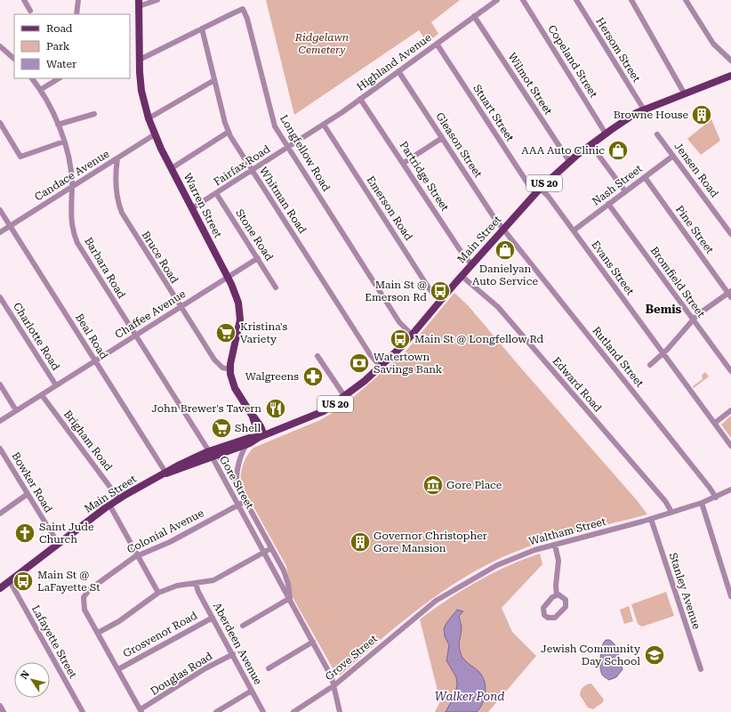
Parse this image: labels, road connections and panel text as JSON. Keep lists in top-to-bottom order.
{
  "streets": {
    "main road": ["US 20", "Warren Street", "Main Street"],
    "street": [
      "Hersom Street",
      "Copeland Street",
      "Highland Avenue",
      "Wilmot Street",
      "Stuart Street",
      "Gleason Street",
      "Longfellow Road",
      "Fairfax Road",
      "Jensen Road",
      "Candace Avenue",
      "Partridge Street",
      "Nash Street",
      "Whitman Road",
      "Emerson Road",
      "Pine Street",
      "Stone Road",
      "Bruce Road",
      "Barbara Road",
      "Evans Street",
      "Bromfield Street",
      "Chaffee Avenue",
      "Charlotte Road",
      "Beal Road",
      "Rutland Street",
      "Edward Road",
      "Brigham Road",
      "Bowker Road",
      "Gore Street",
      "Colonial Avenue",
      "Waltham Street",
      "Stanley Avenue",
      "Grosvenor Road",
      "Lafayette Street",
      "Aberdeen Avenue",
      "Grove Street",
      "Douglas Road"
    ]
  },
  "crossings": [
    ["Hersom Street", "Main Street"],
    ["Copeland Street", "Main Street"],
    ["Highland Avenue", "Wilmot Street"],
    ["Highland Avenue", "Stuart Street"],
    ["Highland Avenue", "Gleason Street"],
    ["Highland Avenue", "Fairfax Road"],
    ["Highland Avenue", "Partridge Street"],
    ["Highland Avenue", "Emerson Road"],
    ["Wilmot Street", "Main Street"],
    ["Stuart Street", "Main Street"],
    ["Stuart Street", "Evans Street"],
    ["Gleason Street", "Main Street"],
    ["Gleason Street", "Rutland Street"],
    ["Longfellow Road", "Fairfax Road"],
    ["Longfellow Road", "Whitman Road"],
    ["Longfellow Road", "Warren Street"],
    ["Longfellow Road", "Main Street"],
    ["Fairfax Road", "Whitman Road"],
    ["Fairfax Road", "Warren Street"],
    ["Fairfax Road", "Stone Road"],
    ["Jensen Road", "Nash Street"],
    ["Candace Avenue", "Warren Street"],
    ["Candace Avenue", "Bruce Road"],
    ["Candace Avenue", "Barbara Road"],
    ["Candace Avenue", "Beal Road"],
    ["Partridge Street", "Main Street"],
    ["Nash Street", "Pine Street"],
    ["Nash Street", "Evans Street"],
    ["Nash Street", "Bromfield Street"],
    ["Whitman Road", "Main Street"],
    ["Warren Street", "Bruce Road"],
    ["Warren Street", "Chaffee Avenue"],
    ["Emerson Road", "Main Street"],
    ["Stone Road", "Chaffee Avenue"],
    ["Main Street", "Barbara Road"],
    ["Main Street", "Evans Street"],
    ["Main Street", "Beal Road"],
    ["Main Street", "Rutland Street"],
    ["Main Street", "Edward Road"],
    ["Main Street", "Brigham Road"],
    ["Main Street", "Bowker Road"],
    ["Main Street", "Gore Street"],
    ["Main Street", "Lafayette Street"],
    ["Bruce Road", "Chaffee Avenue"],
    ["Barbara Road", "Chaffee Avenue"],
    ["Barbara Road", "Gore Street"],
    ["Chaffee Avenue", "Charlotte Road"],
    ["Chaffee Avenue", "Beal Road"],
    ["Chaffee Avenue", "Brigham Road"],
    ["Rutland Street", "Waltham Street"],
    ["Edward Road", "Waltham Street"],
    ["Gore Street", "Colonial Avenue"],
    ["Gore Street", "Grove Street"],
    ["Colonial Avenue", "Grosvenor Road"],
    ["Colonial Avenue", "Douglas Road"],
    ["Waltham Street", "Stanley Avenue"],
    ["Waltham Street", "Grove Street"],
    ["Grosvenor Road", "Aberdeen Avenue"],
    ["Aberdeen Avenue", "Douglas Road"]
  ],
  "districts": ["Bemis"],
  "water": ["Walker Pond"],
  "parks": ["Ridgelawn Cemetery"],
  "places": {
    "building": ["Browne House", "Governor Christopher Gore Mansion"],
    "shop": ["AAA Auto Clinic", "Danielyan Auto Service"],
    "bus stop": ["Main St @ Emerson Rd", "Main St @ Longfellow Rd", "Main St @ LaFayette St"],
    "supermarket": ["Kristina's Variety", "Shell"],
    "bank": ["Watertown Savings Bank"],
    "pharmacy": ["Walgreens"],
    "restaurant": ["John Brewer's Tavern"],
    "museum": ["Gore Place"],
    "church": ["Saint Jude Church"],
    "school or university": ["Jewish Community Day School"]
  },
  "legend": ["Road", "Park", "Water"],
  "north": "top left"
}
